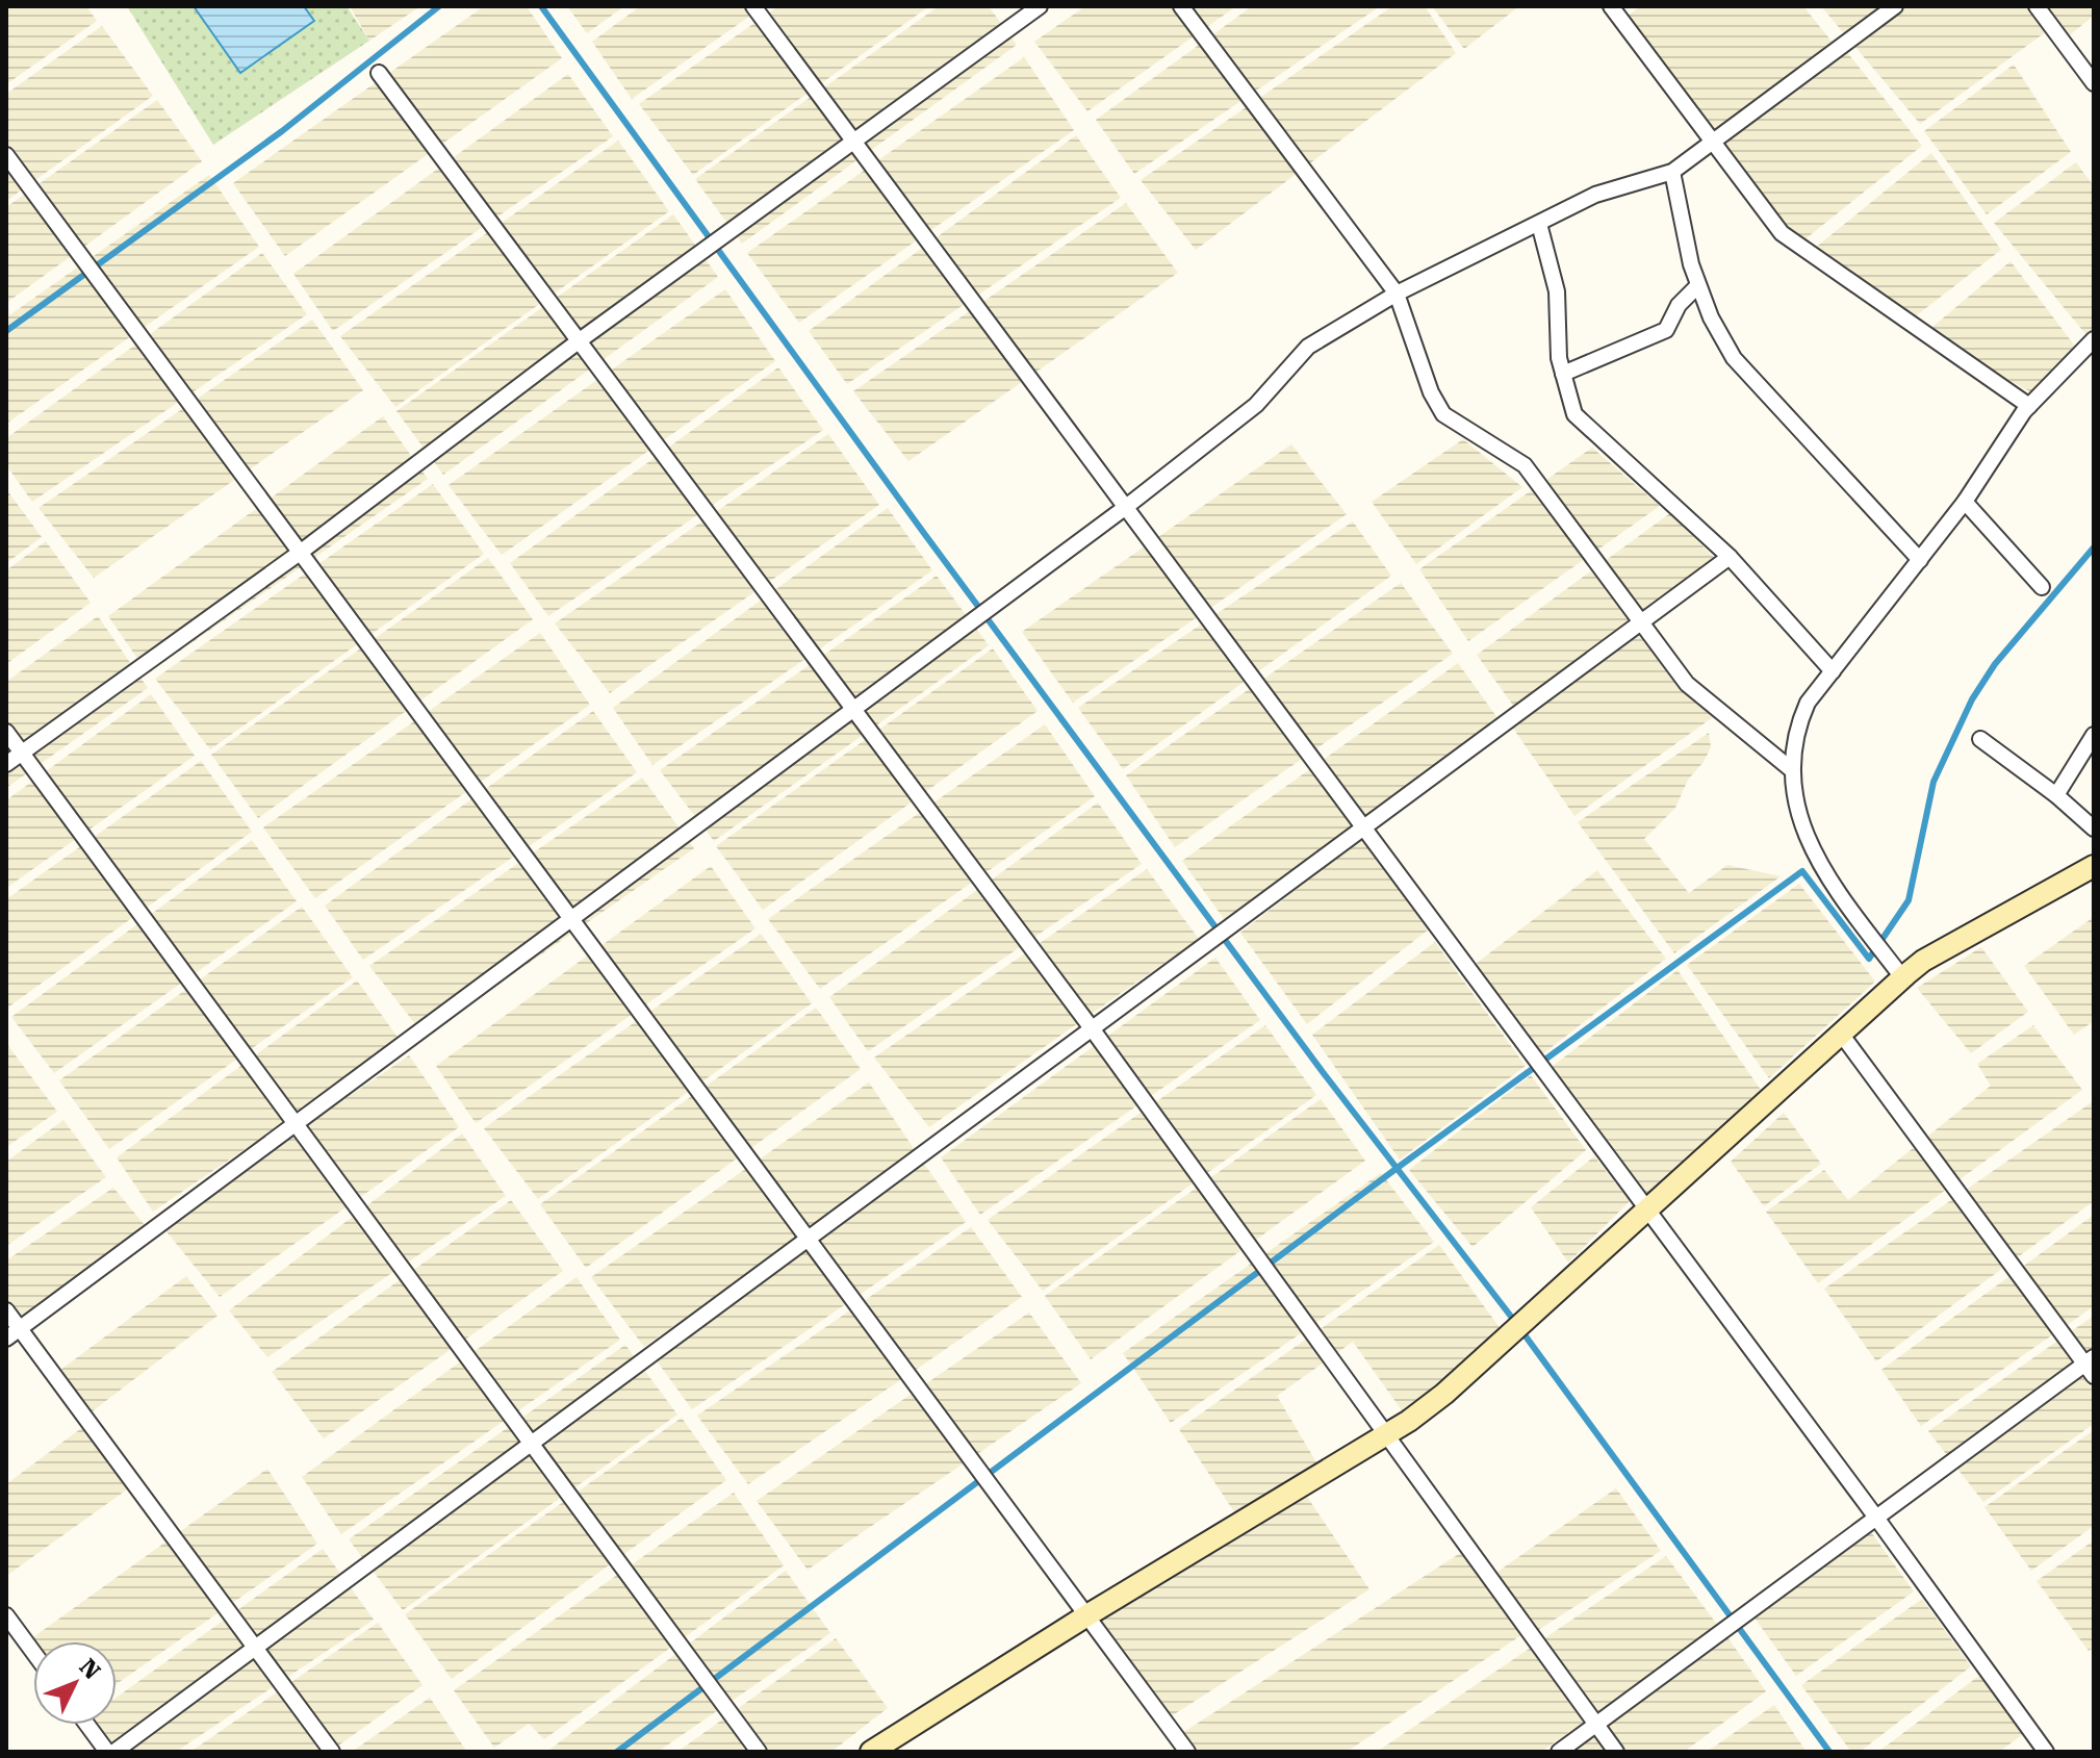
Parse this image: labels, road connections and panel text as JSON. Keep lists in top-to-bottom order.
{
  "north": "top right"
}
